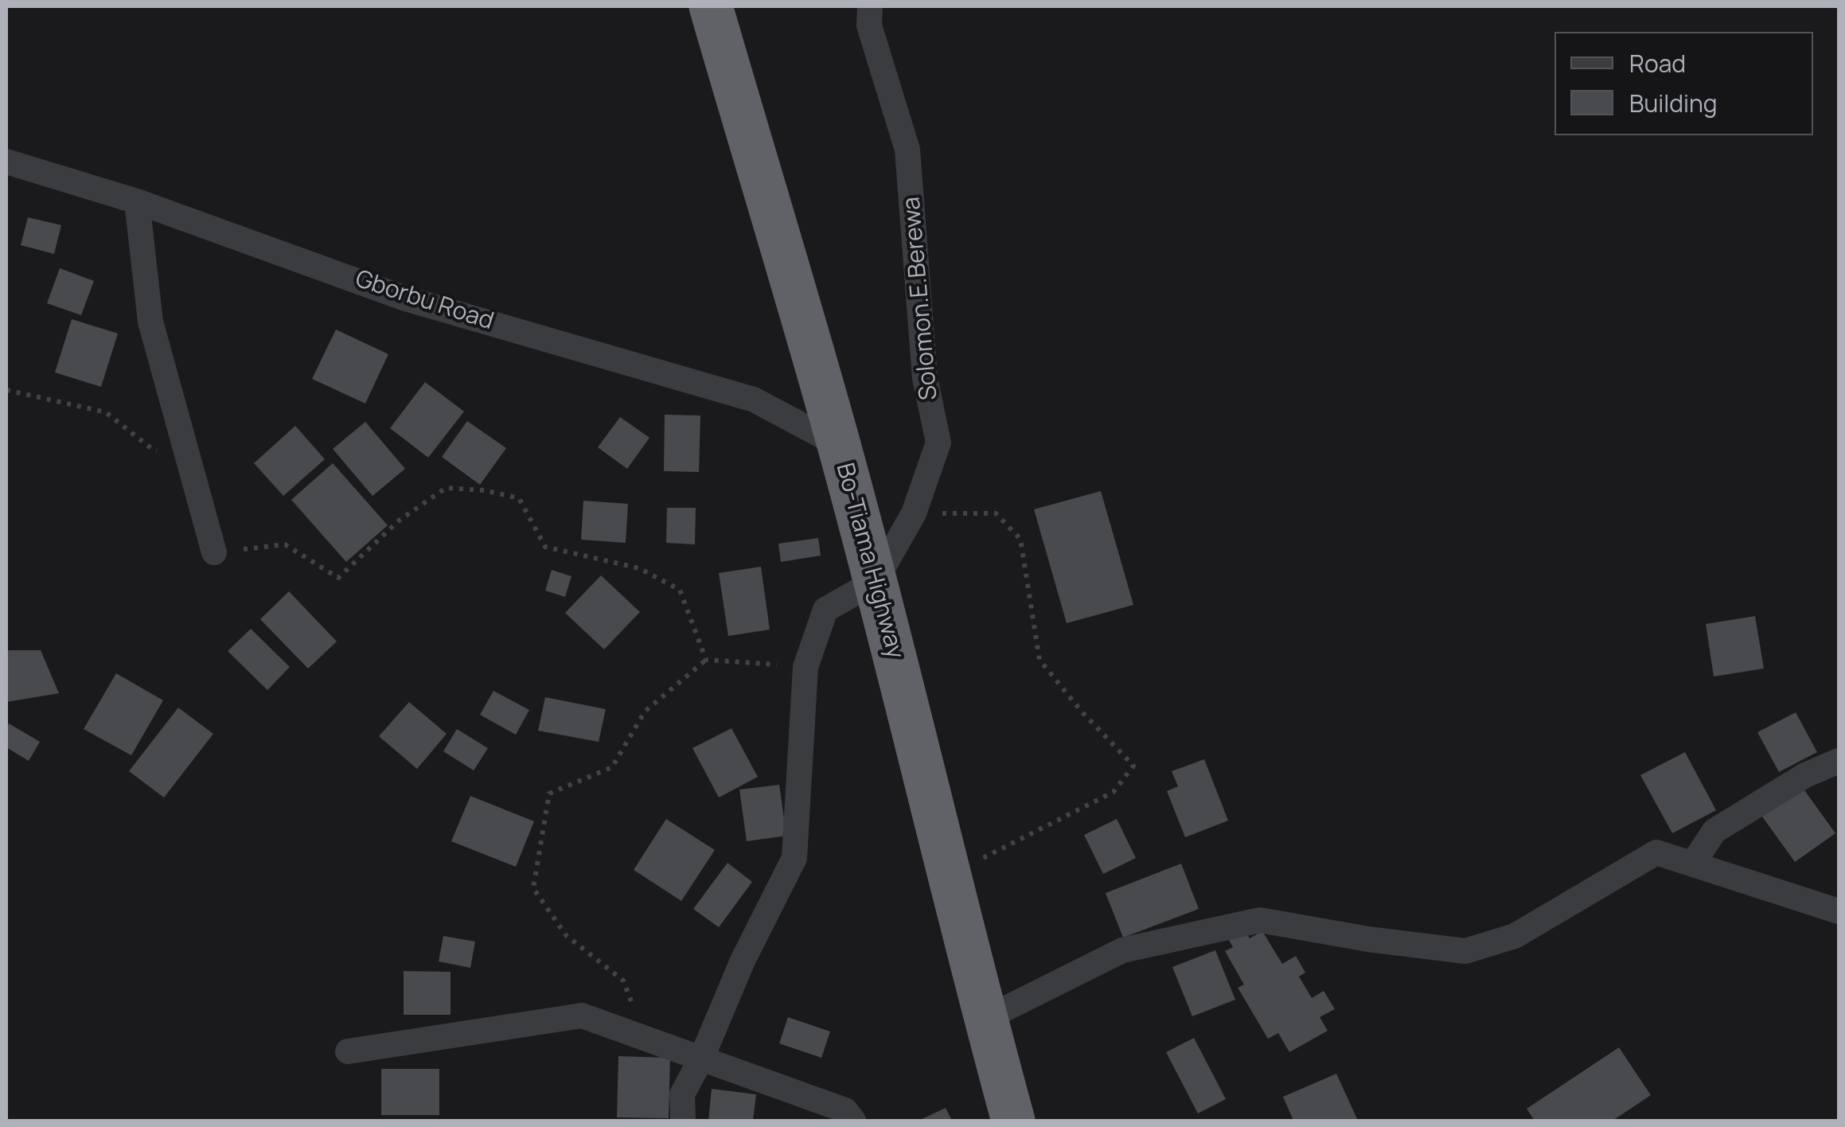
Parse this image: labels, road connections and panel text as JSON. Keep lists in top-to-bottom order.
{
  "streets": {
    "highway": ["Bo-Tiama Highway"],
    "street": ["Solomon.E.Berewa", "Gborbu Road"]
  },
  "crossings": [
    ["Solomon.E.Berewa", "Bo-Tiama Highway"],
    ["Gborbu Road", "Bo-Tiama Highway"]
  ],
  "legend": ["Road", "Building"]
}
